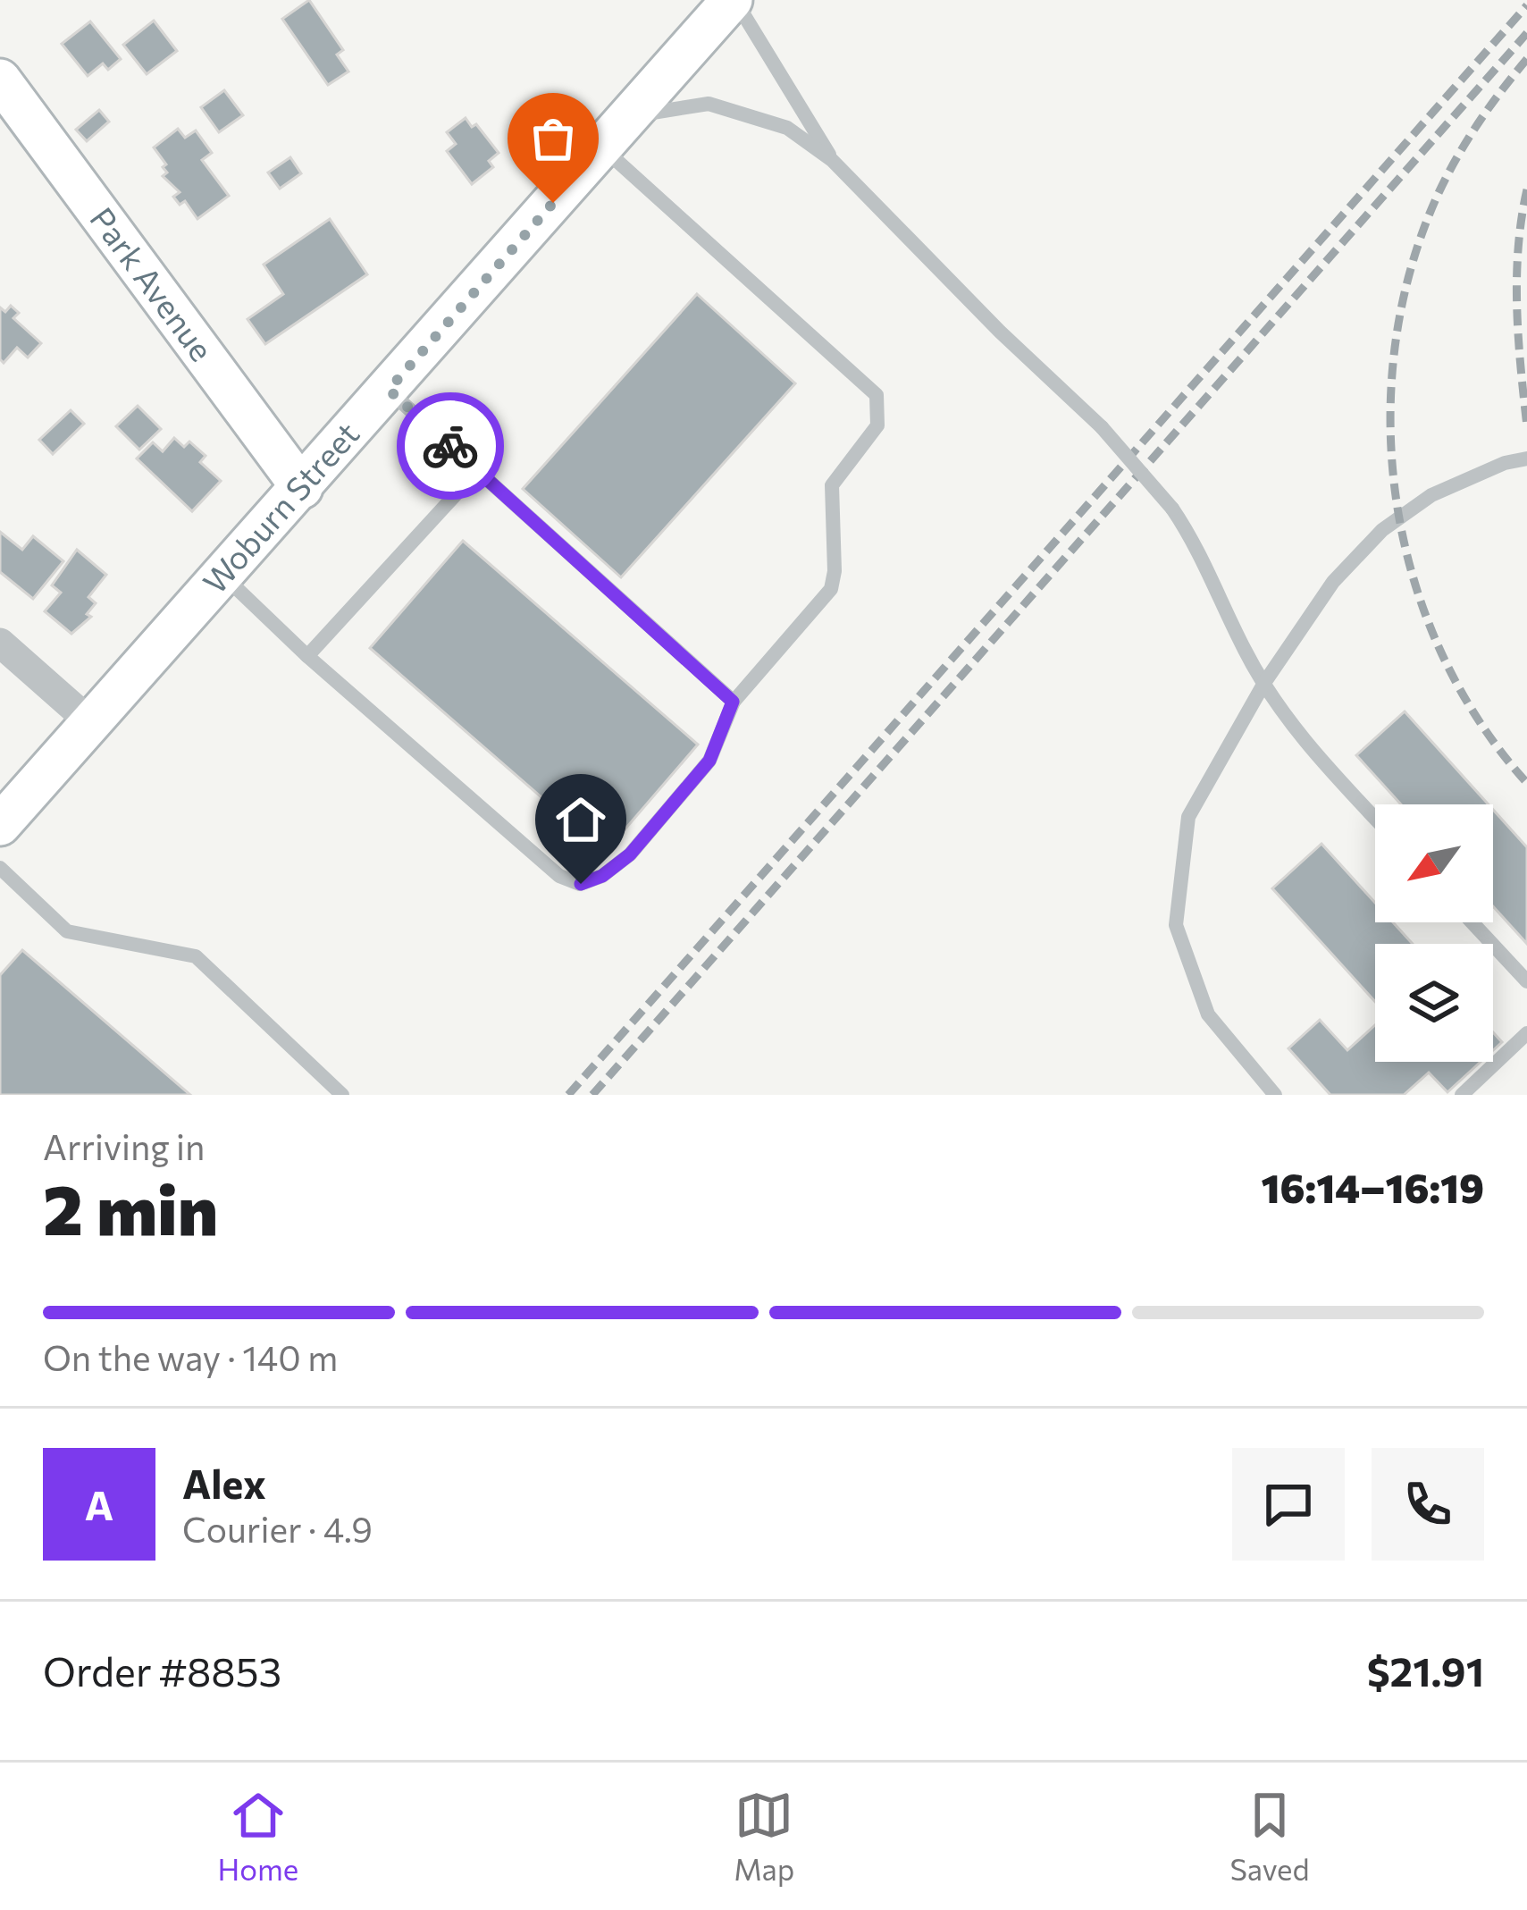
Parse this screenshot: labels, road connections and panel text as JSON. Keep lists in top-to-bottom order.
{
  "streets": {
    "main road": ["Park Avenue", "Woburn Street"]
  },
  "crossings": [
    ["Park Avenue", "Woburn Street"]
  ],
  "north": "bottom left",
  "page": {
    "heading": ["2 min", "Arriving in", "16:14–16:19"],
    "panel": [
      "Alex",
      "Courier · 4.9",
      "Order #8853",
      "$21.91"
    ],
    "bar": "On the way · 140 m",
    "round": "A",
    "tabs": ["Home", "Map", "Saved"]
  }
}
